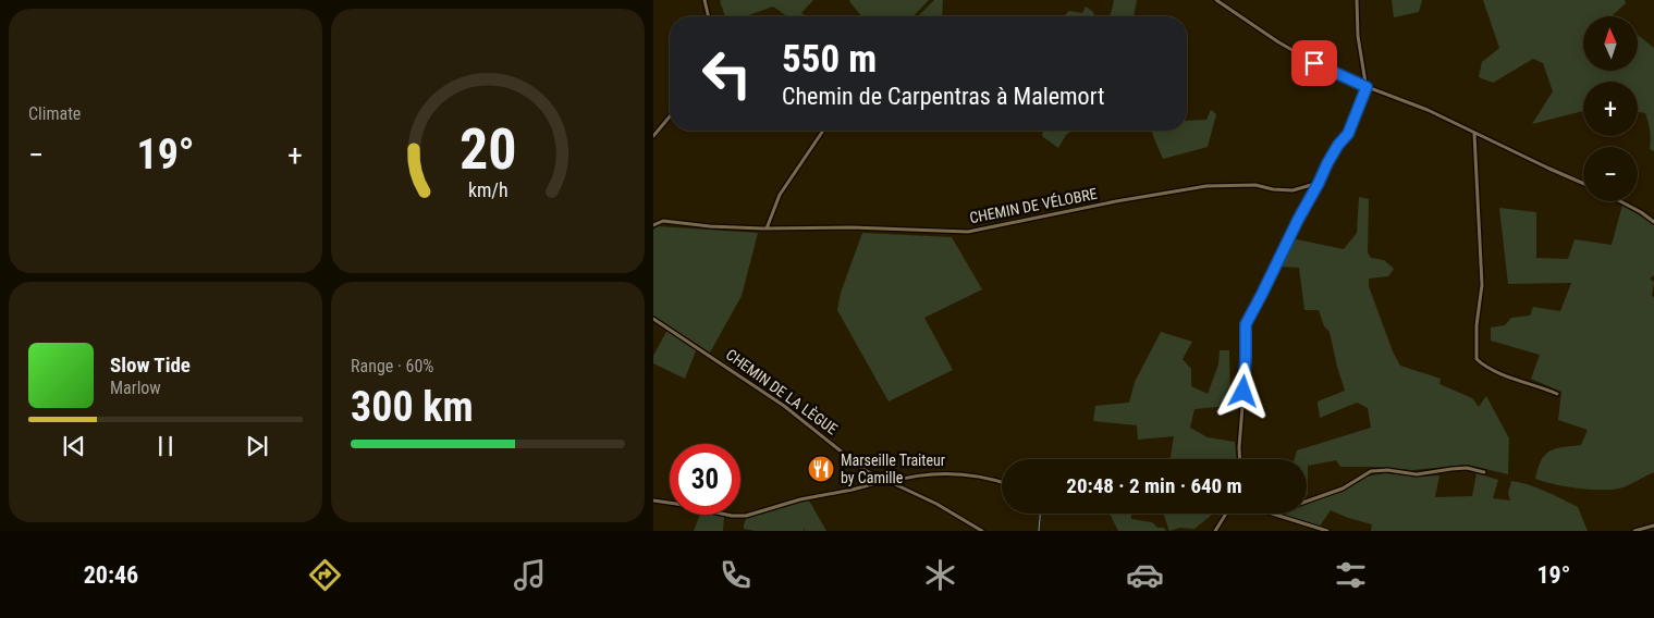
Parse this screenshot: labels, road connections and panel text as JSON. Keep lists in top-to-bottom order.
{
  "streets": {
    "street": ["CHEMIN DE VÉLOBRE", "CHEMIN DE LA LÈGUE"]
  },
  "places": {
    "restaurant": ["Marseille Traiteur by Camille"]
  },
  "north": "top",
  "page": {
    "tile": [
      "Climate",
      ["Range · 60%", "300 km"]
    ],
    "map_buttons": ["+", "−"],
    "turn": ["550 m", "Chemin de Carpentras à Malemort"],
    "heat": ["−", "19°", "+"],
    "song": ["Slow Tide", "Marlow"],
    "limit": "30",
    "trip": "20:48 · 2 min · 640 m",
    "tabs": ["20:46", "19°"],
    "gauge": ["20", "km/h"]
  }
}
